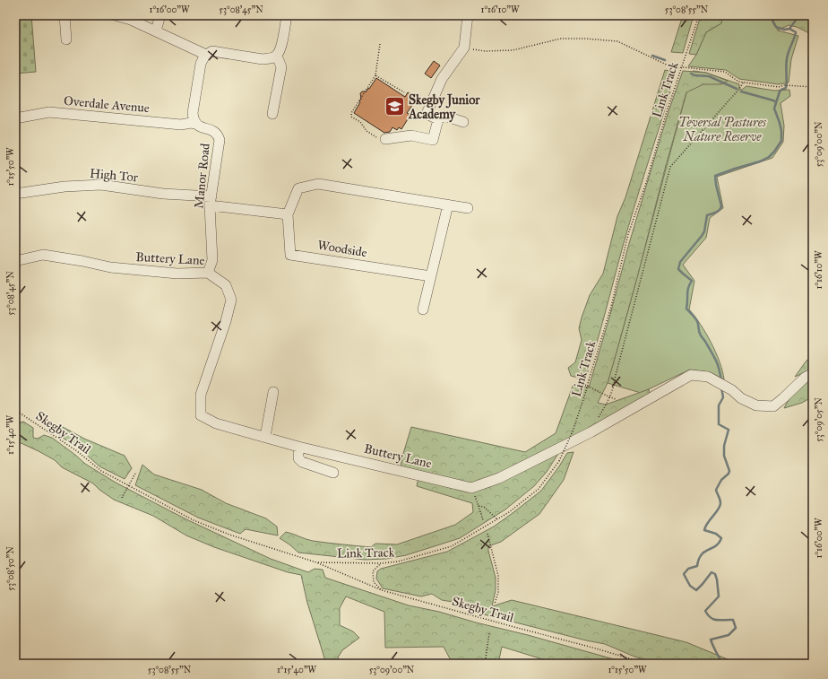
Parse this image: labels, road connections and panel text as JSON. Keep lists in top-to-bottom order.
{
  "streets": {
    "street": [
      "Overdale Avenue",
      "High Tor",
      "Manor Road",
      "Woodside",
      "Buttery Lane"
    ],
    "path": ["Link Track", "Skegby Trail"]
  },
  "crossings": [
    ["Link Track", "Skegby Trail"],
    ["Overdale Avenue", "Manor Road"],
    ["High Tor", "Manor Road"],
    ["Manor Road", "Buttery Lane"]
  ],
  "parks": ["Teversal Pastures Nature Reserve"],
  "places": {
    "school or university": ["Skegby Junior Academy"]
  },
  "coordinates": [
    "1°16'00\"W",
    "53°08'45\"N",
    "1°16'10\"W",
    "53°08'55\"N",
    "53°09'00\"N",
    "1°15'50\"W",
    "53°09'05\"N",
    "1°15'40\"W",
    "53°08'50\"N"
  ]
}
